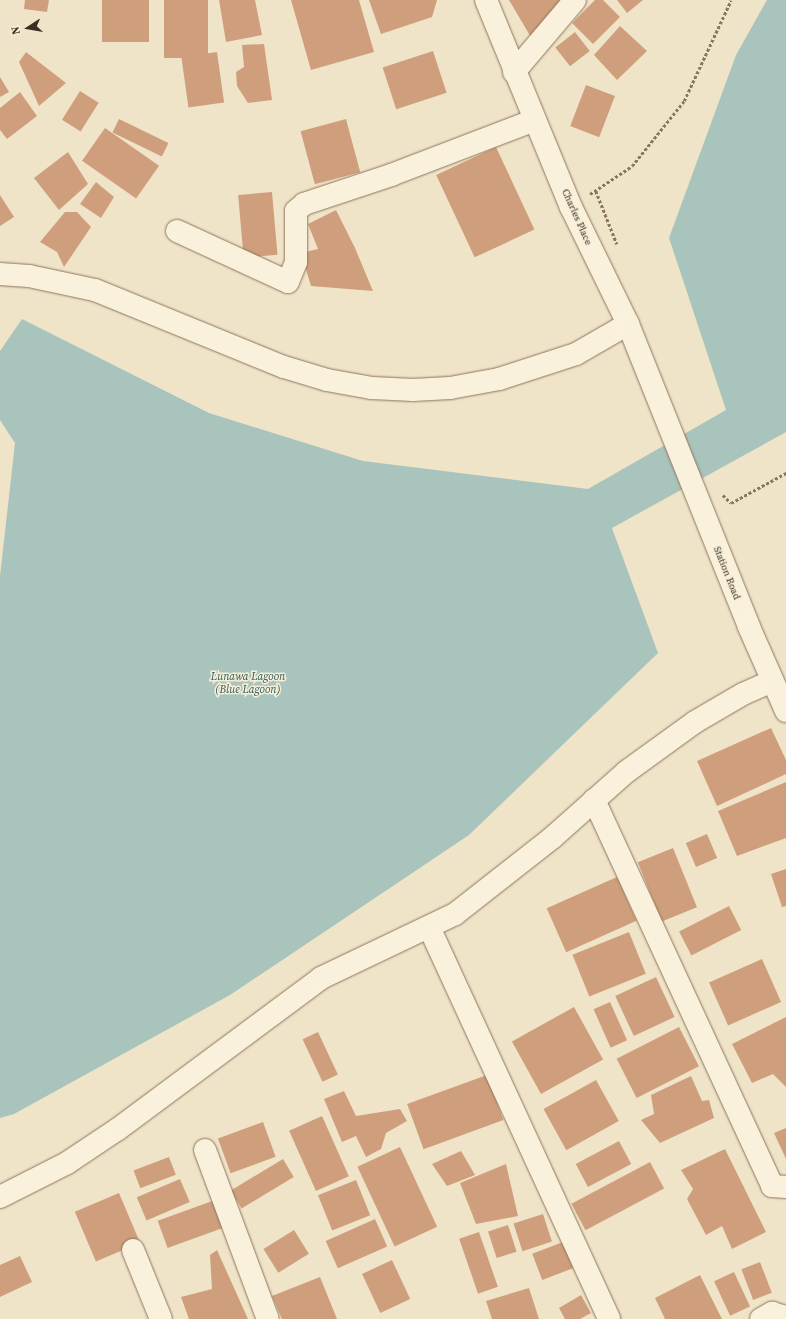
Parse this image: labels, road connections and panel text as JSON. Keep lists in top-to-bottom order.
{
  "streets": {
    "street": ["Charles Place", "Station Road"]
  },
  "crossings": [
    ["Charles Place", "Station Road"]
  ],
  "water": ["Lunawa Lagoon (Blue Lagoon)"],
  "north": "left"
}
